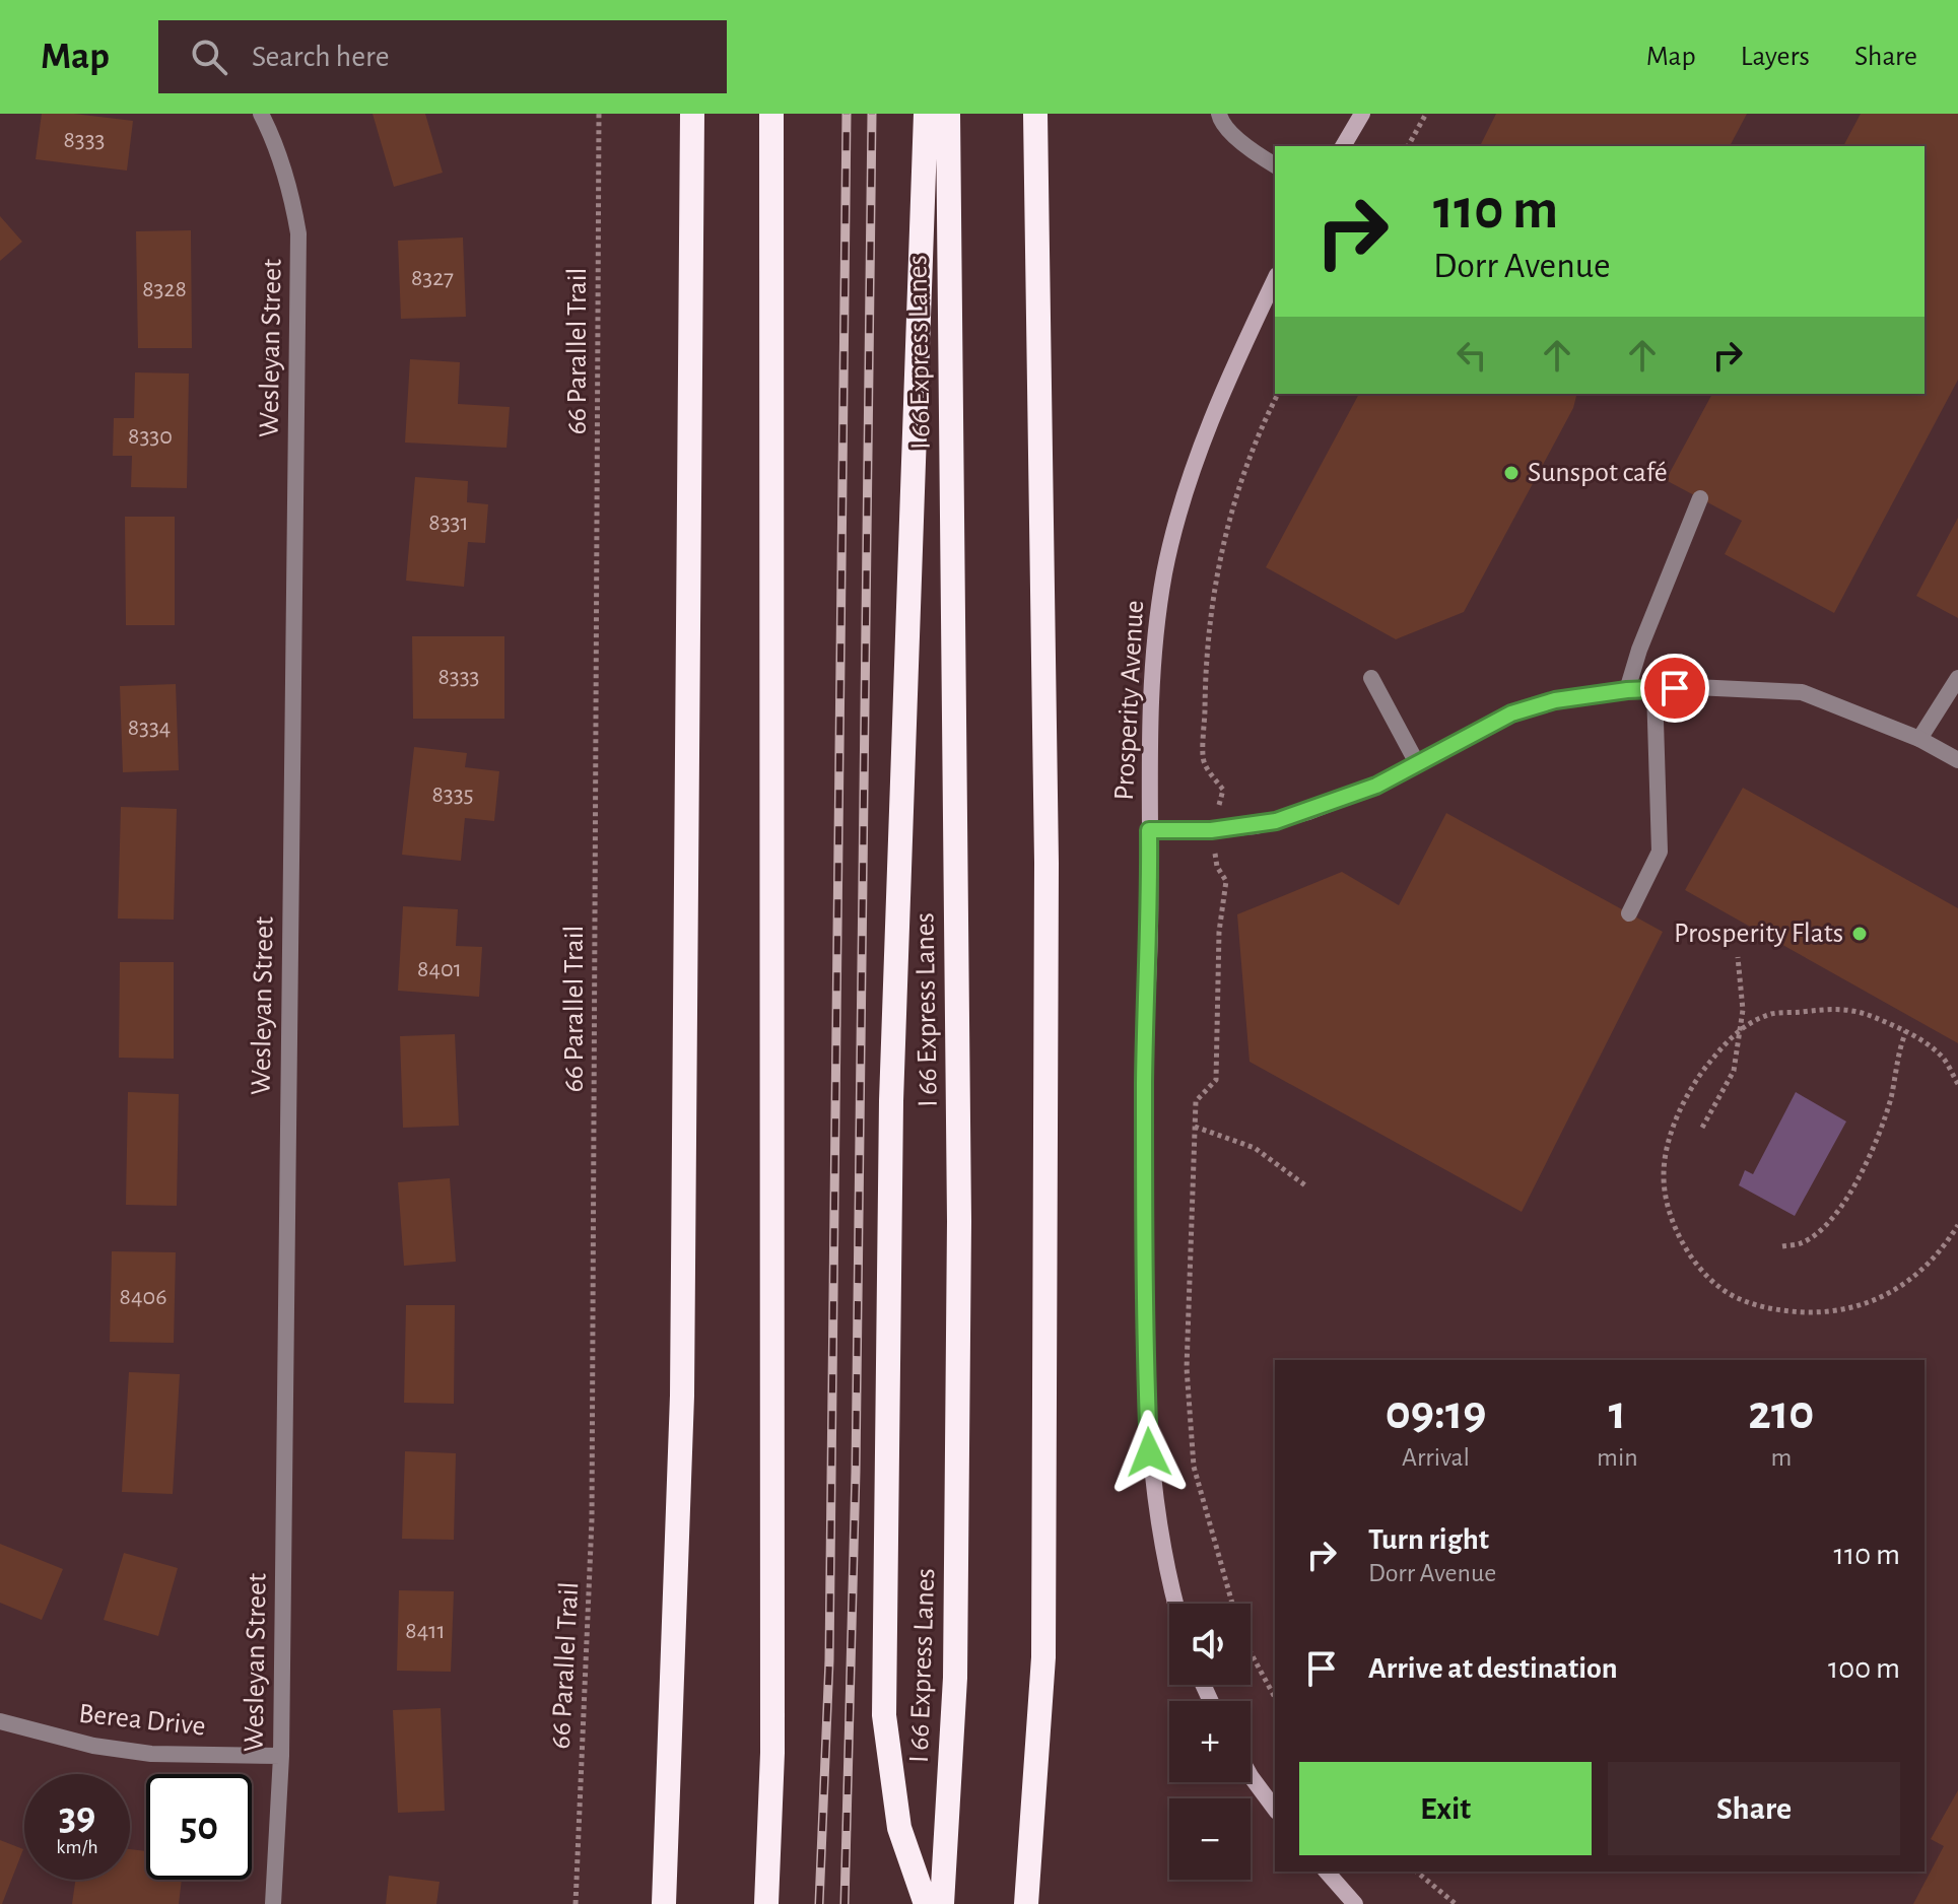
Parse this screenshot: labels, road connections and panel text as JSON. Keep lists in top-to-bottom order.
{
  "streets": {
    "highway": ["I 66 Express Lanes"],
    "main road": ["Prosperity Avenue"],
    "street": ["Wesleyan Street", "Berea Drive"],
    "path": ["66 Parallel Trail"]
  },
  "crossings": [
    ["Wesleyan Street", "Berea Drive"]
  ],
  "places": ["Sunspot café", "Prosperity Flats"],
  "house_numbers": [
    "8333",
    "8327",
    "8328",
    "8330",
    "8331",
    "8333",
    "8334",
    "8335",
    "8401",
    "8406",
    "8411"
  ],
  "page": {
    "header": "Map",
    "search": "Search here",
    "nav": ["Map", "Layers", "Share"],
    "turn": ["110 m", "Dorr Avenue"],
    "eta": [
      "09:19",
      "Arrival",
      "1",
      "min",
      "210",
      "m"
    ],
    "list": [
      {
        "name": "Turn right",
        "note": "Dorr Avenue",
        "value": "110 m"
      },
      {
        "name": "Arrive at destination",
        "value": "100 m"
      }
    ],
    "map_buttons": ["+", "−"],
    "buttons": ["Exit", "Share"],
    "speed": "39 km/h",
    "limit": "50"
  }
}
